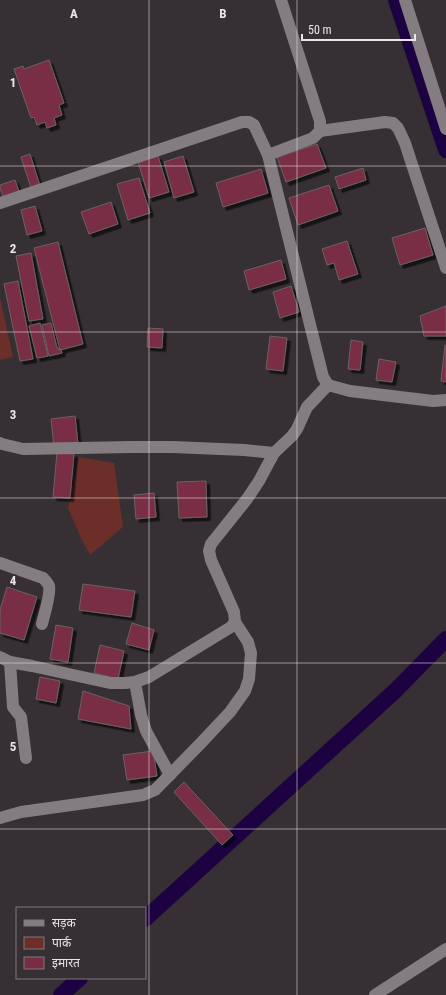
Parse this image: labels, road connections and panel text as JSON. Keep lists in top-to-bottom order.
{
  "legend": ["सड़क", "पार्क", "इमारत"],
  "scale_bar": "50 m",
  "grid": {
    "columns": ["A", "B"],
    "rows": [
      "1",
      "2",
      "3",
      "4",
      "5"
    ]
  }
}
